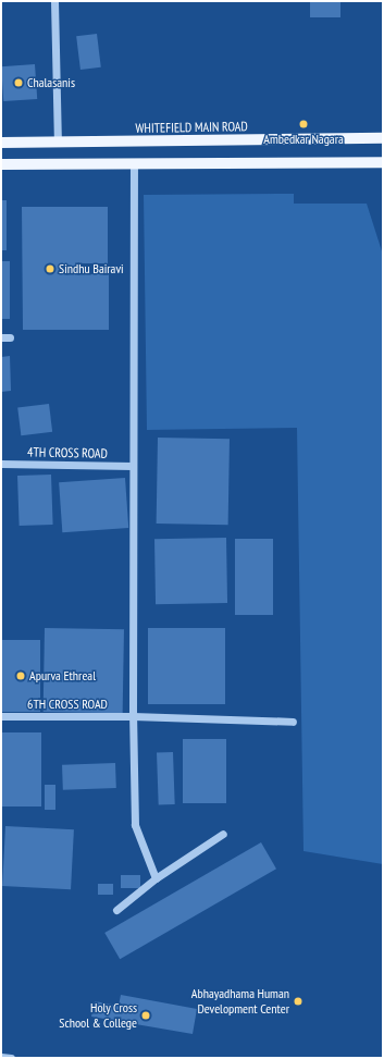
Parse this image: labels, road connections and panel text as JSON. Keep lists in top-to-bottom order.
{
  "streets": {
    "main road": ["WHITEFIELD MAIN ROAD"],
    "street": ["4TH CROSS ROAD", "6TH CROSS ROAD"]
  },
  "places": [
    "Chalasanis",
    "Ambedkar Nagara",
    "Sindhu Bairavi",
    "Apurva Ethreal",
    "Abhayadhama Human Development Center",
    "Holy Cross School & College"
  ]
}
